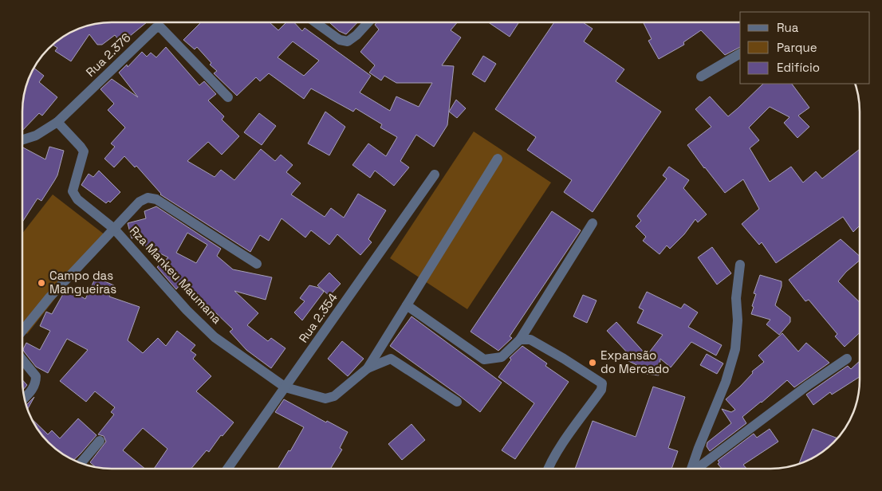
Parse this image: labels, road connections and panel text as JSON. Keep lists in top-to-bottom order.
{
  "streets": {
    "street": ["Rua 2.376", "Rza Mankeu Maumana", "Rua 2.354"]
  },
  "crossings": [
    ["Rua 2.376", "Rza Mankeu Maumana"],
    ["Rza Mankeu Maumana", "Rua 2.354"]
  ],
  "places": ["Campo das Mangueiras", "Expansão do Mercado"],
  "legend": ["Rua", "Parque", "Edifício"]
}
